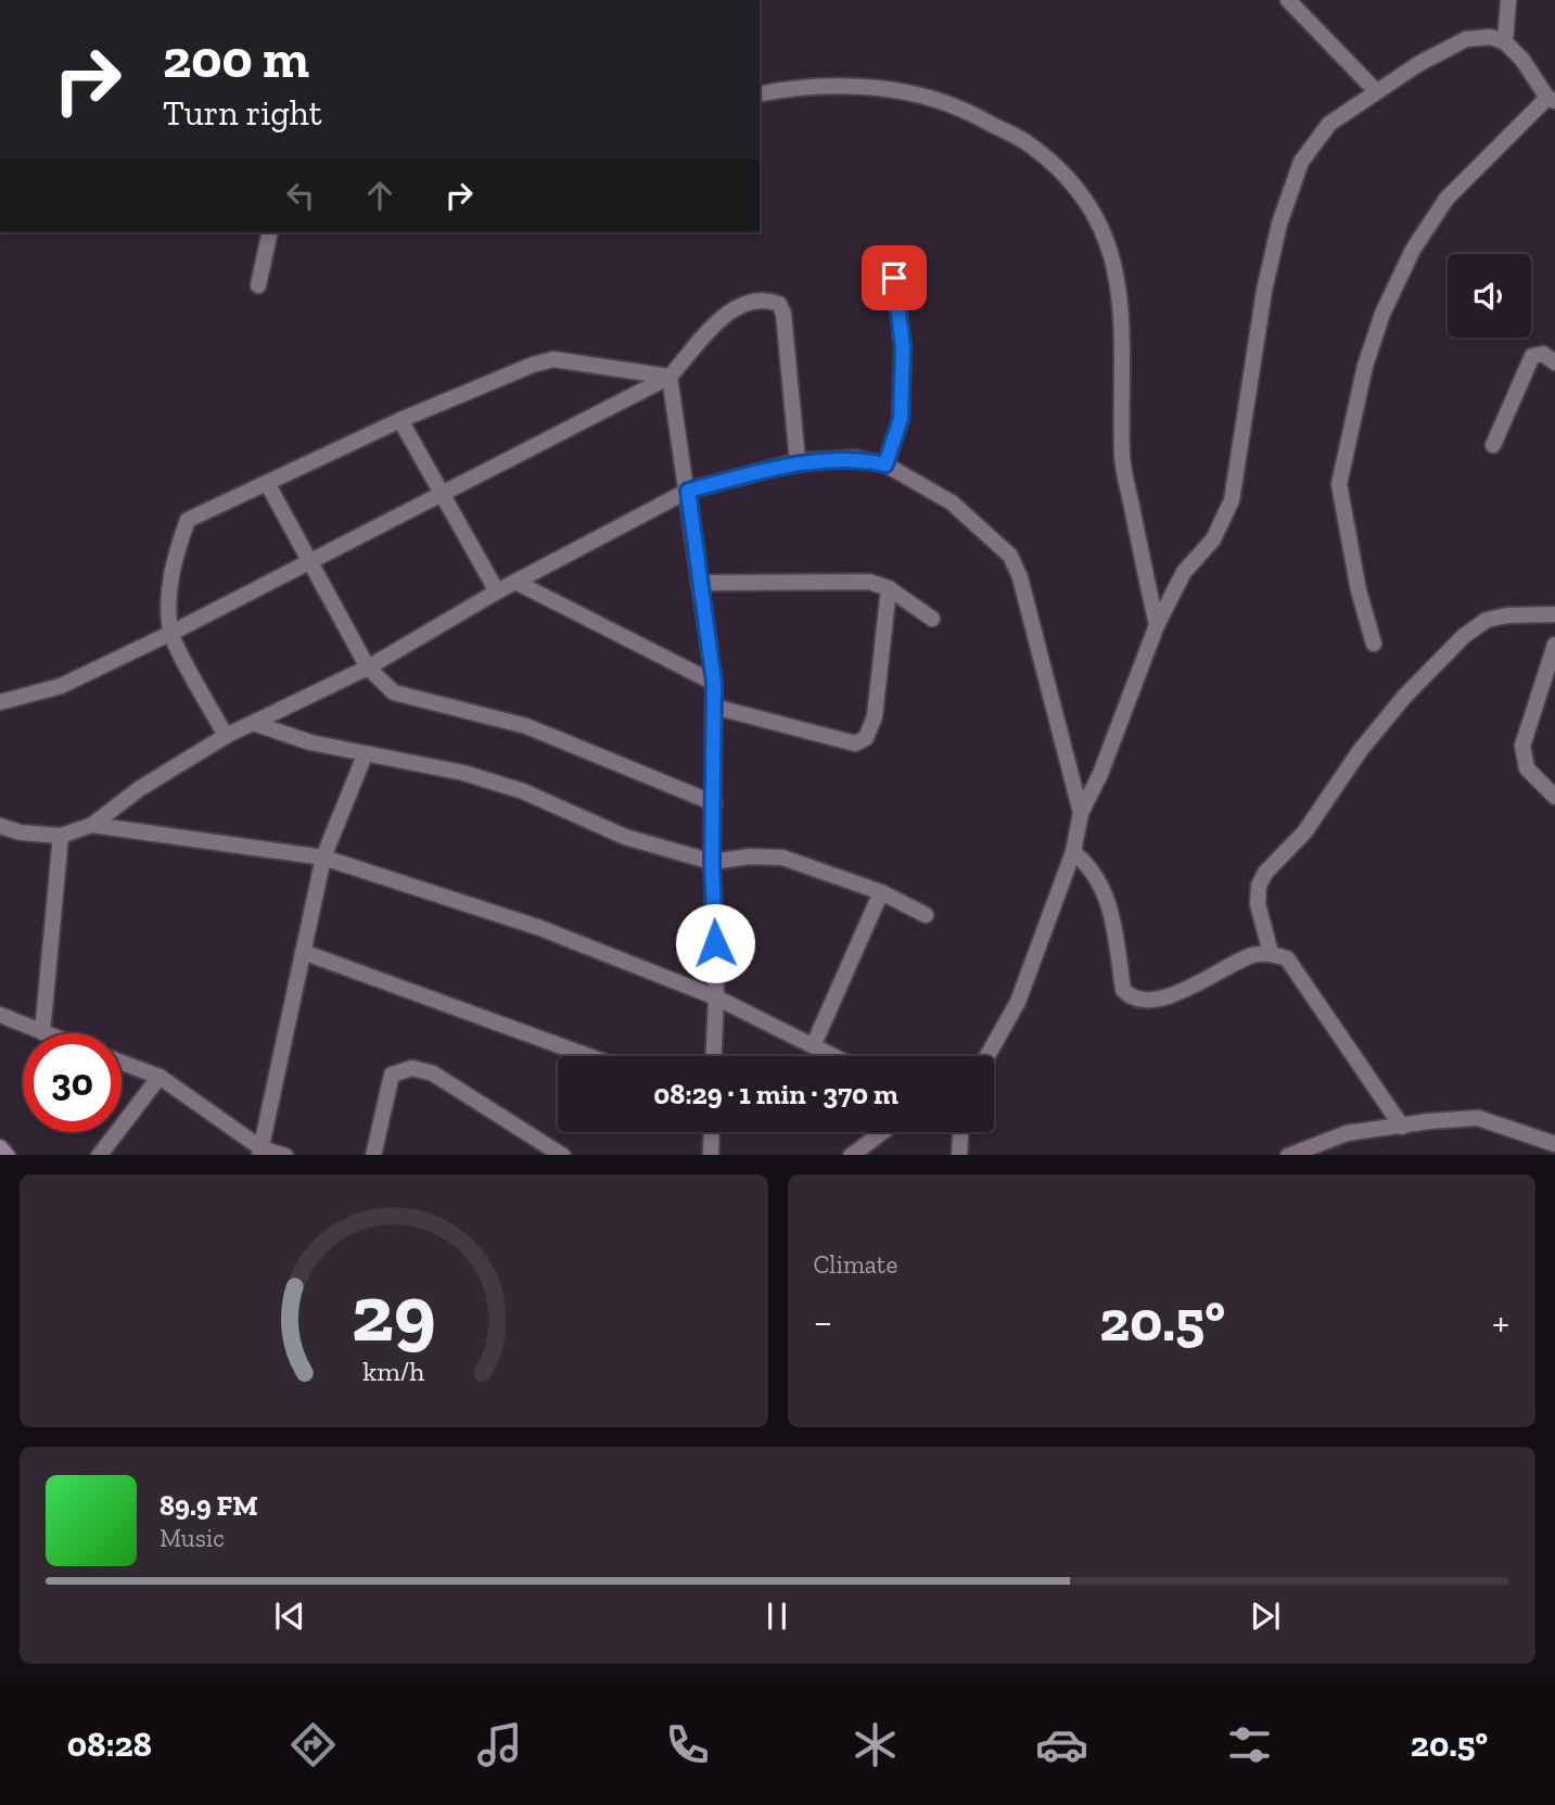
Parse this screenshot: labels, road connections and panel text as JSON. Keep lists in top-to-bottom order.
{
  "page": {
    "turn": ["200 m", "Turn right"],
    "limit": "30",
    "trip": "08:29 · 1 min · 370 m",
    "tile": "Climate",
    "heat": ["−", "20.5°", "+"],
    "song": ["89.9 FM", "Music"],
    "tabs": ["08:28", "20.5°"],
    "gauge": ["29", "km/h"]
  }
}
